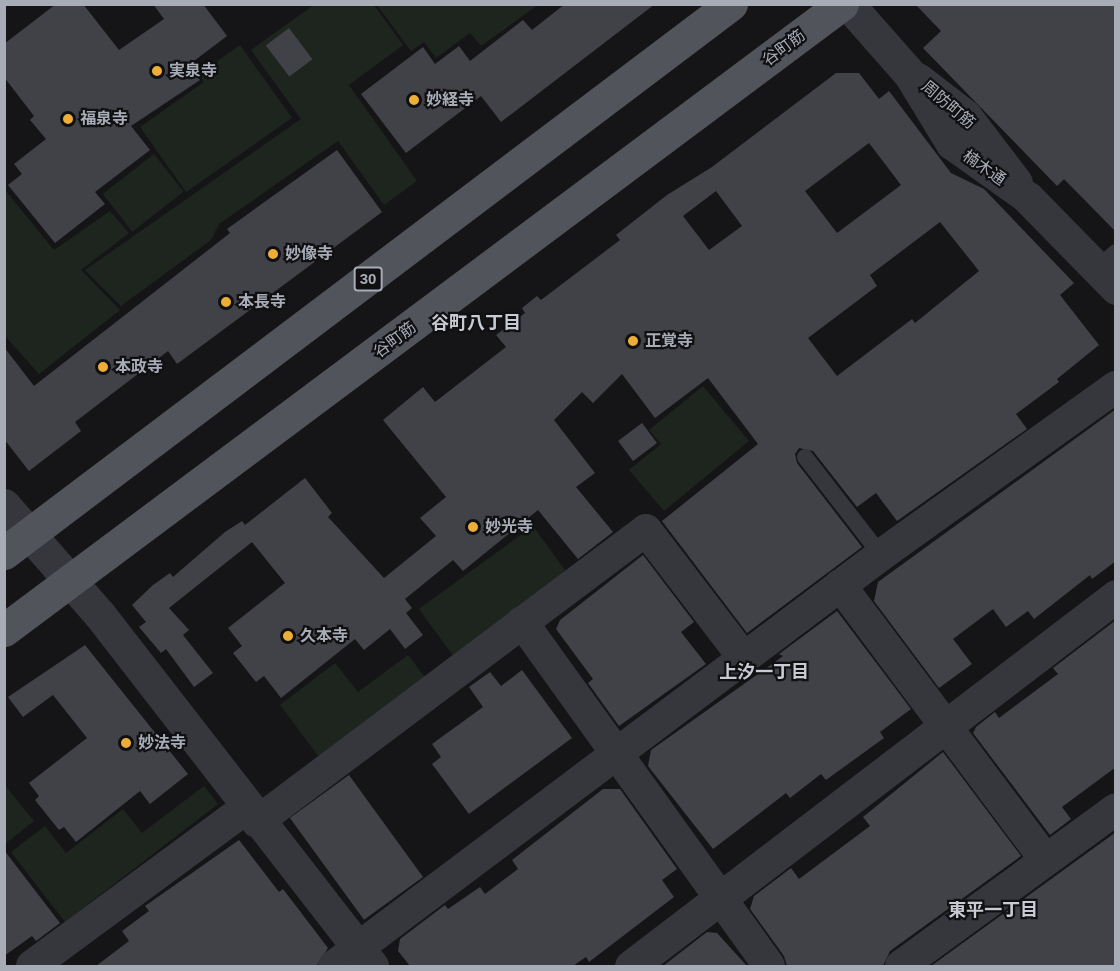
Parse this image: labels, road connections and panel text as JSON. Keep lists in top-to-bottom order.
{
  "streets": {
    "main road": ["谷町筋", "30"],
    "street": ["楠木通"]
  },
  "districts": ["谷町八丁目", "上汐一丁目", "東平一丁目"],
  "places": [
    "実泉寺",
    "妙経寺",
    "福泉寺",
    "妙像寺",
    "本長寺",
    "正覚寺",
    "本政寺",
    "妙光寺",
    "久本寺",
    "妙法寺"
  ]
}
